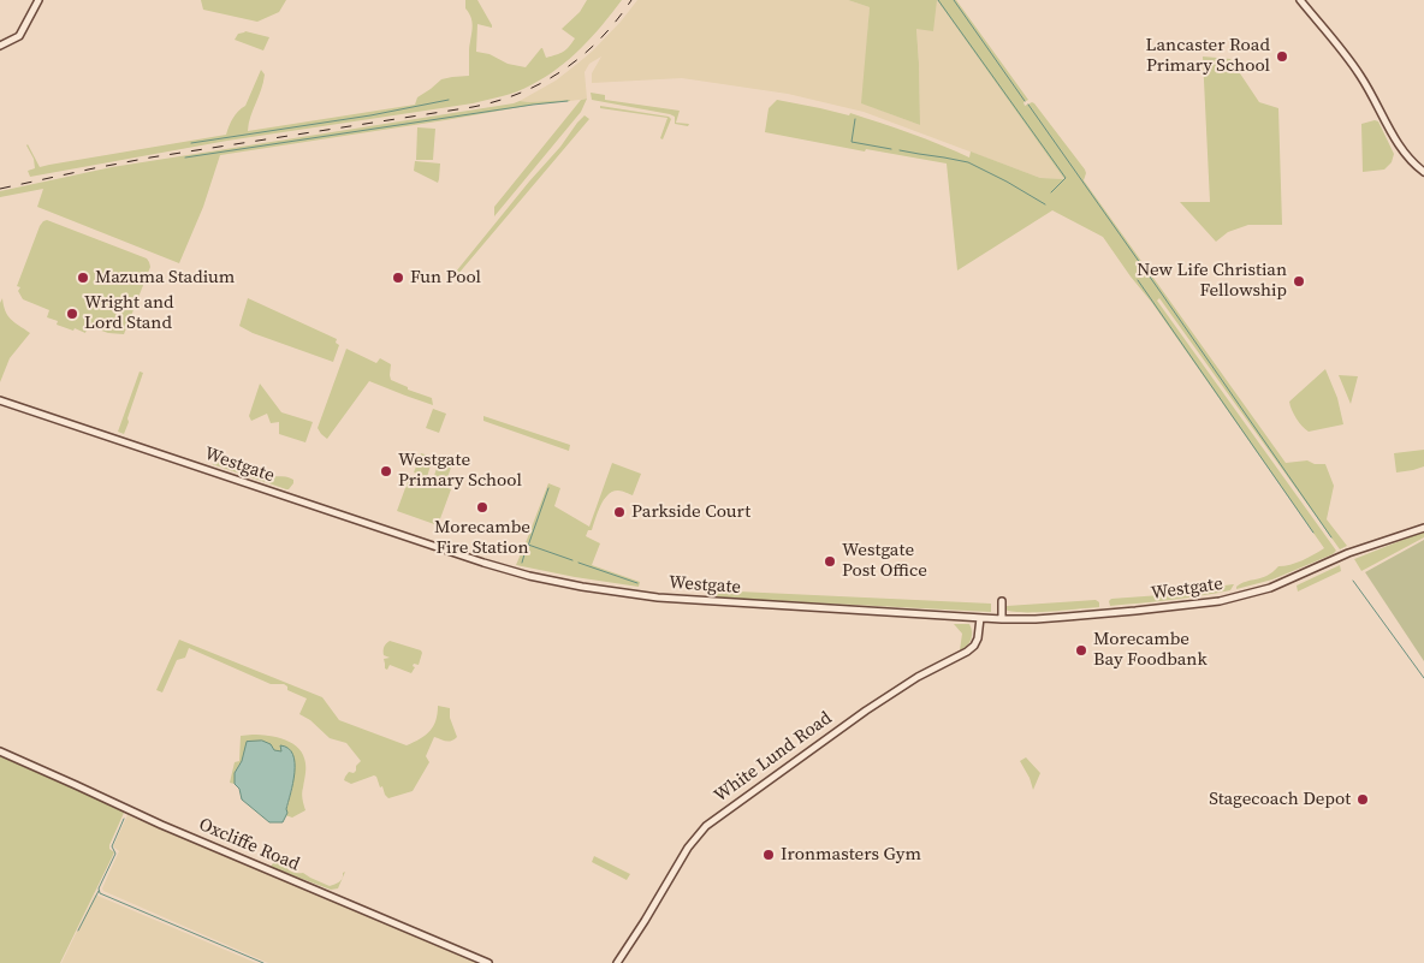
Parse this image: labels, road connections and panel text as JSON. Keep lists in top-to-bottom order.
{
  "streets": {
    "street": ["Westgate", "White Lund Road", "Oxcliffe Road"]
  },
  "crossings": [
    ["Westgate", "White Lund Road"]
  ],
  "places": [
    "Lancaster Road Primary School",
    "Mazuma Stadium",
    "Fun Pool",
    "New Life Christian Fellowship",
    "Wright and Lord Stand",
    "Westgate Primary School",
    "Morecambe Fire Station",
    "Parkside Court",
    "Westgate Post Office",
    "Morecambe Bay Foodbank",
    "Stagecoach Depot",
    "Ironmasters Gym"
  ]
}
